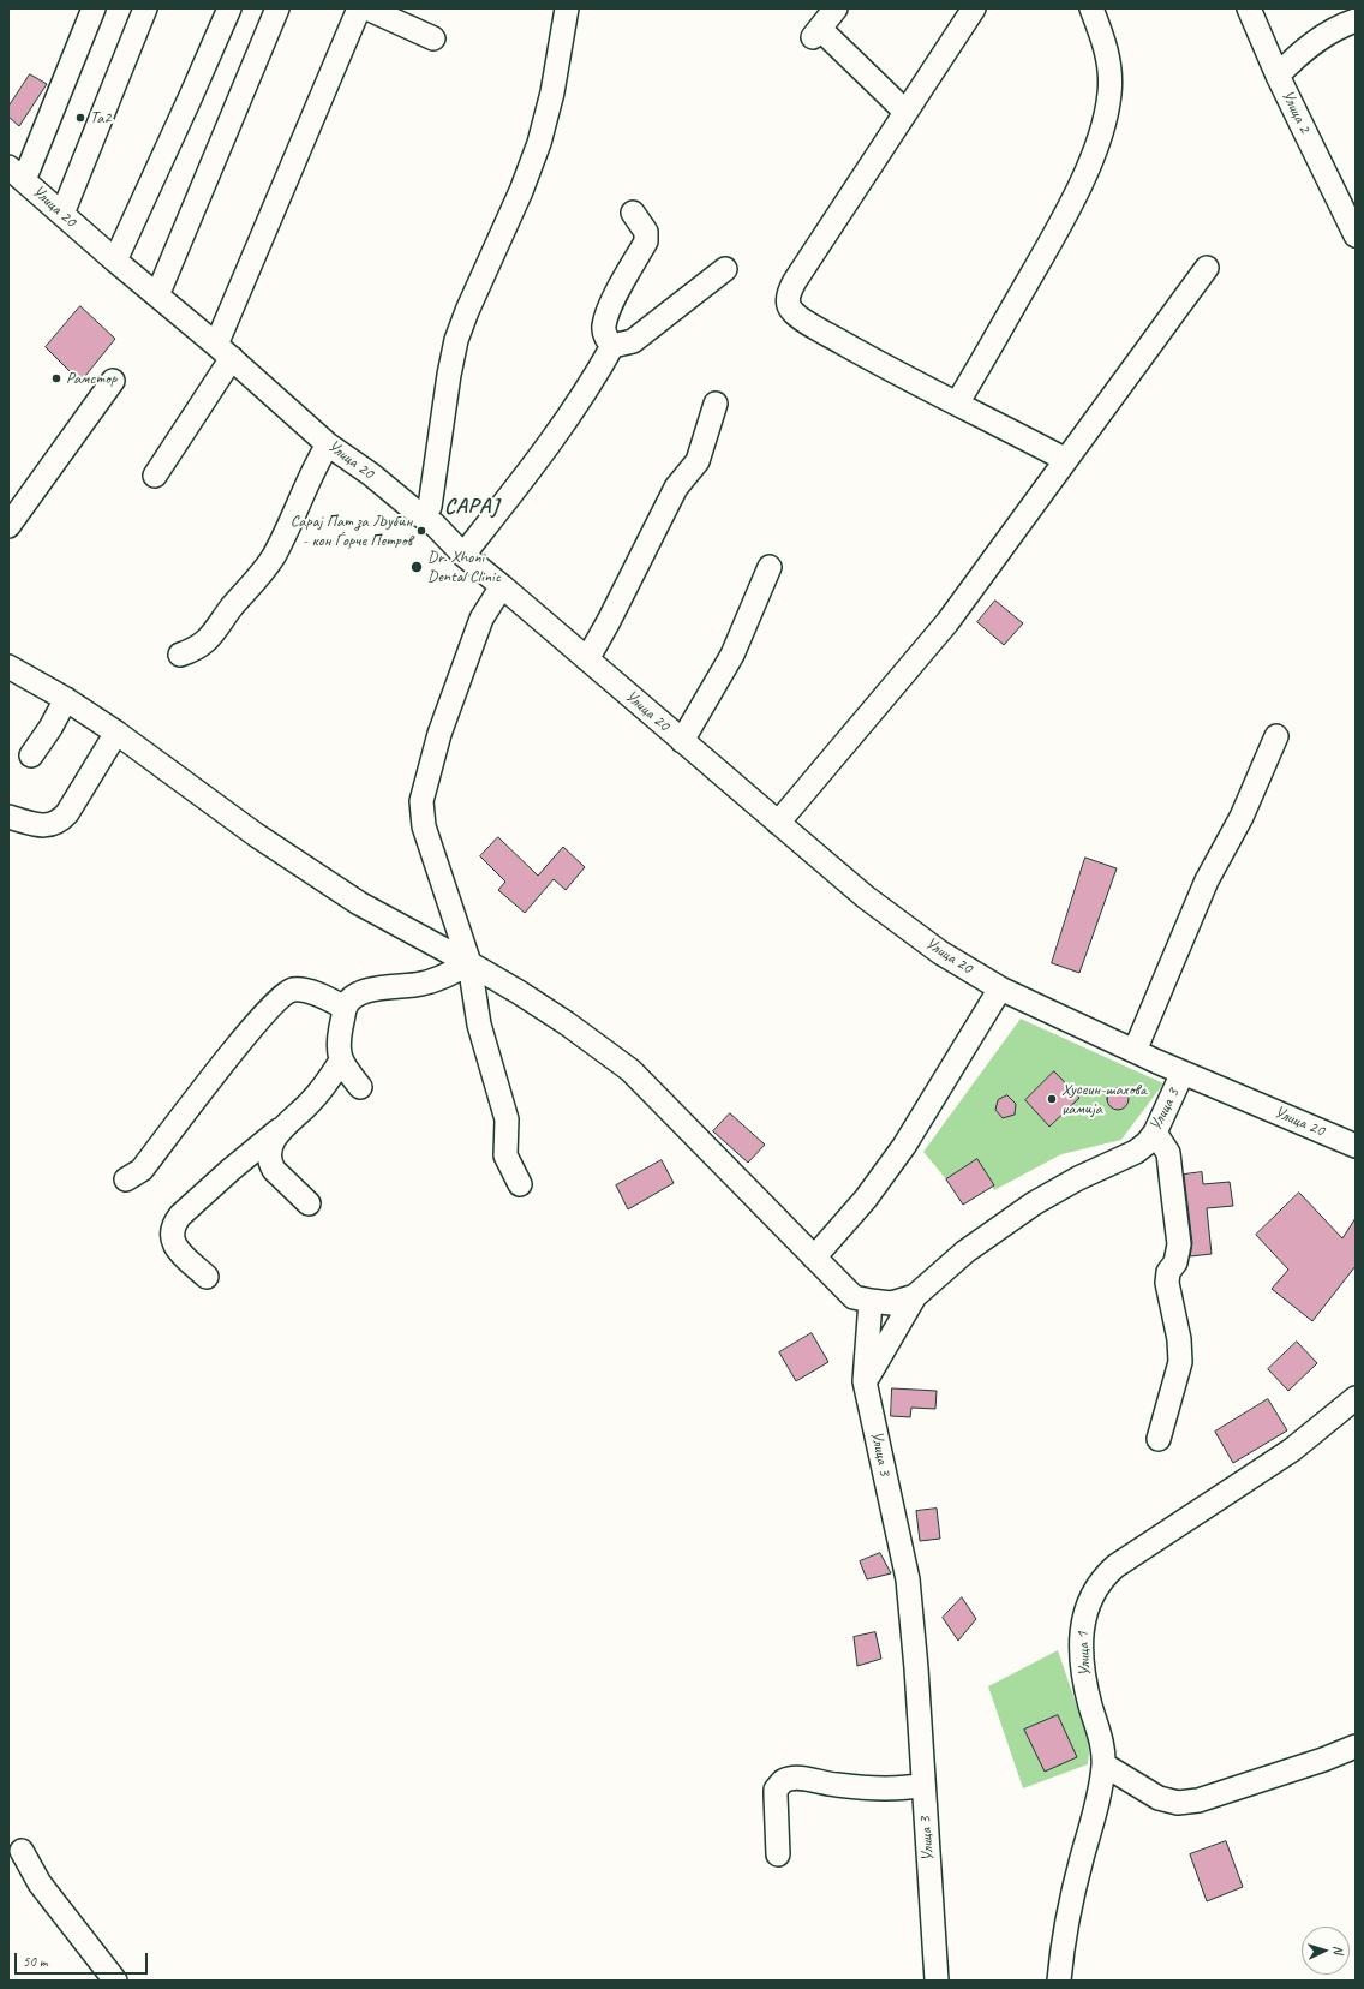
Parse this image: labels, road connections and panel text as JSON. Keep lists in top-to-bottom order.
{
  "streets": {
    "street": [
      "Улица 2",
      "Улица 20",
      "Улица 3",
      "Улица 1"
    ]
  },
  "crossings": [
    ["Улица 20", "Улица 3"]
  ],
  "districts": ["САРАЈ"],
  "places": [
    "Ta2",
    "Рамстор",
    "Сарај Пат за Љубин - кон Ѓорче Петров",
    "Dr. Xhoni Dental Clinic",
    "Хусеин-шахова џамија"
  ],
  "scale_bar": "50 m",
  "north": "right"
}
